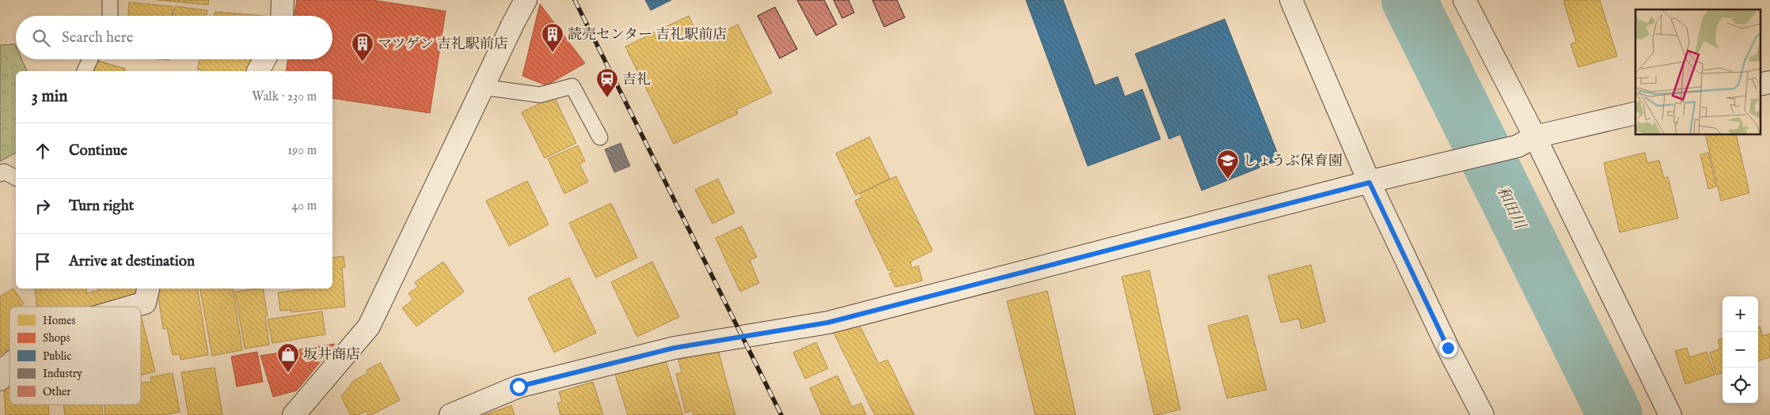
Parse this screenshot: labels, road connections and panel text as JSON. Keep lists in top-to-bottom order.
{
  "water": ["和田川"],
  "places": {
    "building": ["読売センター 吉礼駅前店", "マツゲン 吉礼駅前店"],
    "station": ["吉礼"],
    "school or university": ["しょうぶ保育園"],
    "shop": ["坂井商店"]
  },
  "legend": [
    "Homes",
    "Shops",
    "Public",
    "Industry",
    "Other"
  ],
  "page": {
    "search": "Search here",
    "heading": ["3 min", "Walk · 230 m"],
    "list": [
      ["Continue", "190 m"],
      ["Turn right", "40 m"],
      "Arrive at destination"
    ],
    "map_buttons": ["+", "−"]
  }
}
